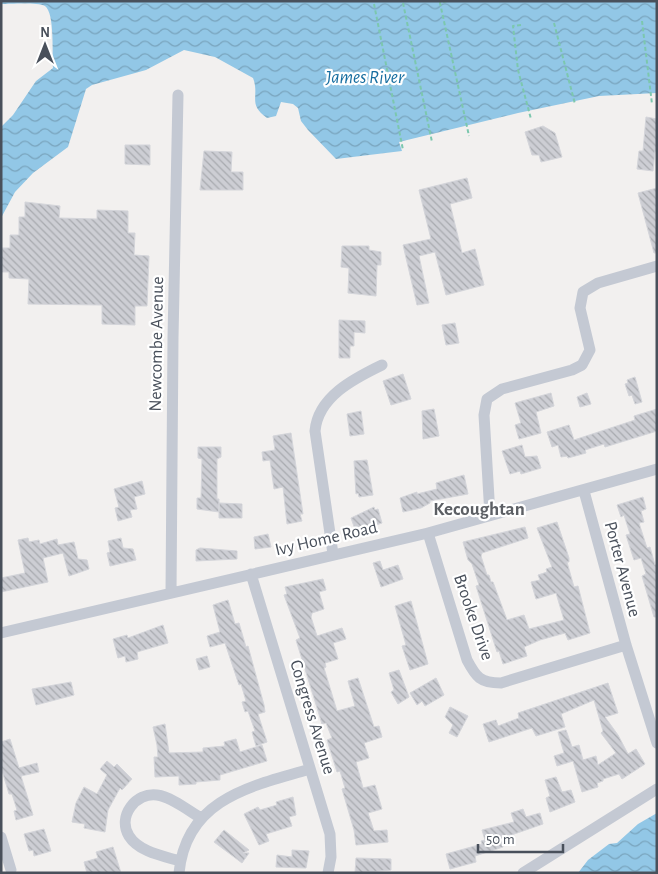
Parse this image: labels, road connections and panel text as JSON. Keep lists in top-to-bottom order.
{
  "streets": {
    "street": [
      "Newcombe Avenue",
      "Ivy Home Road",
      "Porter Avenue",
      "Brooke Drive",
      "Congress Avenue"
    ]
  },
  "crossings": [
    ["Newcombe Avenue", "Ivy Home Road"],
    ["Ivy Home Road", "Porter Avenue"],
    ["Ivy Home Road", "Brooke Drive"],
    ["Ivy Home Road", "Congress Avenue"],
    ["Porter Avenue", "Brooke Drive"]
  ],
  "districts": ["Kecoughtan"],
  "water": ["James River"],
  "scale_bar": "50 m",
  "north": "top"
}
